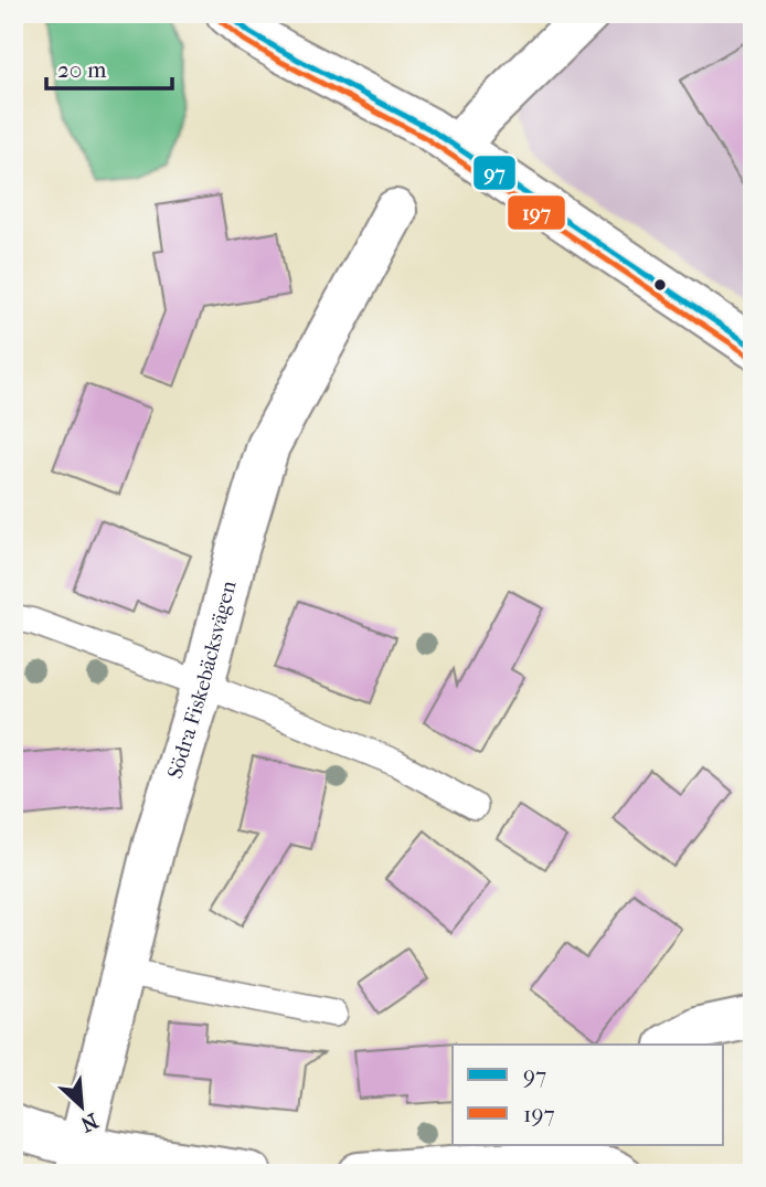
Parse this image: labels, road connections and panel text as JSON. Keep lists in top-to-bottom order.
{
  "streets": {
    "street": ["Södra Fiskebäcksvägen"]
  },
  "lines": ["transit line 97", "transit line 197"],
  "legend": ["97", "197"],
  "scale_bar": "20 m",
  "north": "bottom right"
}
